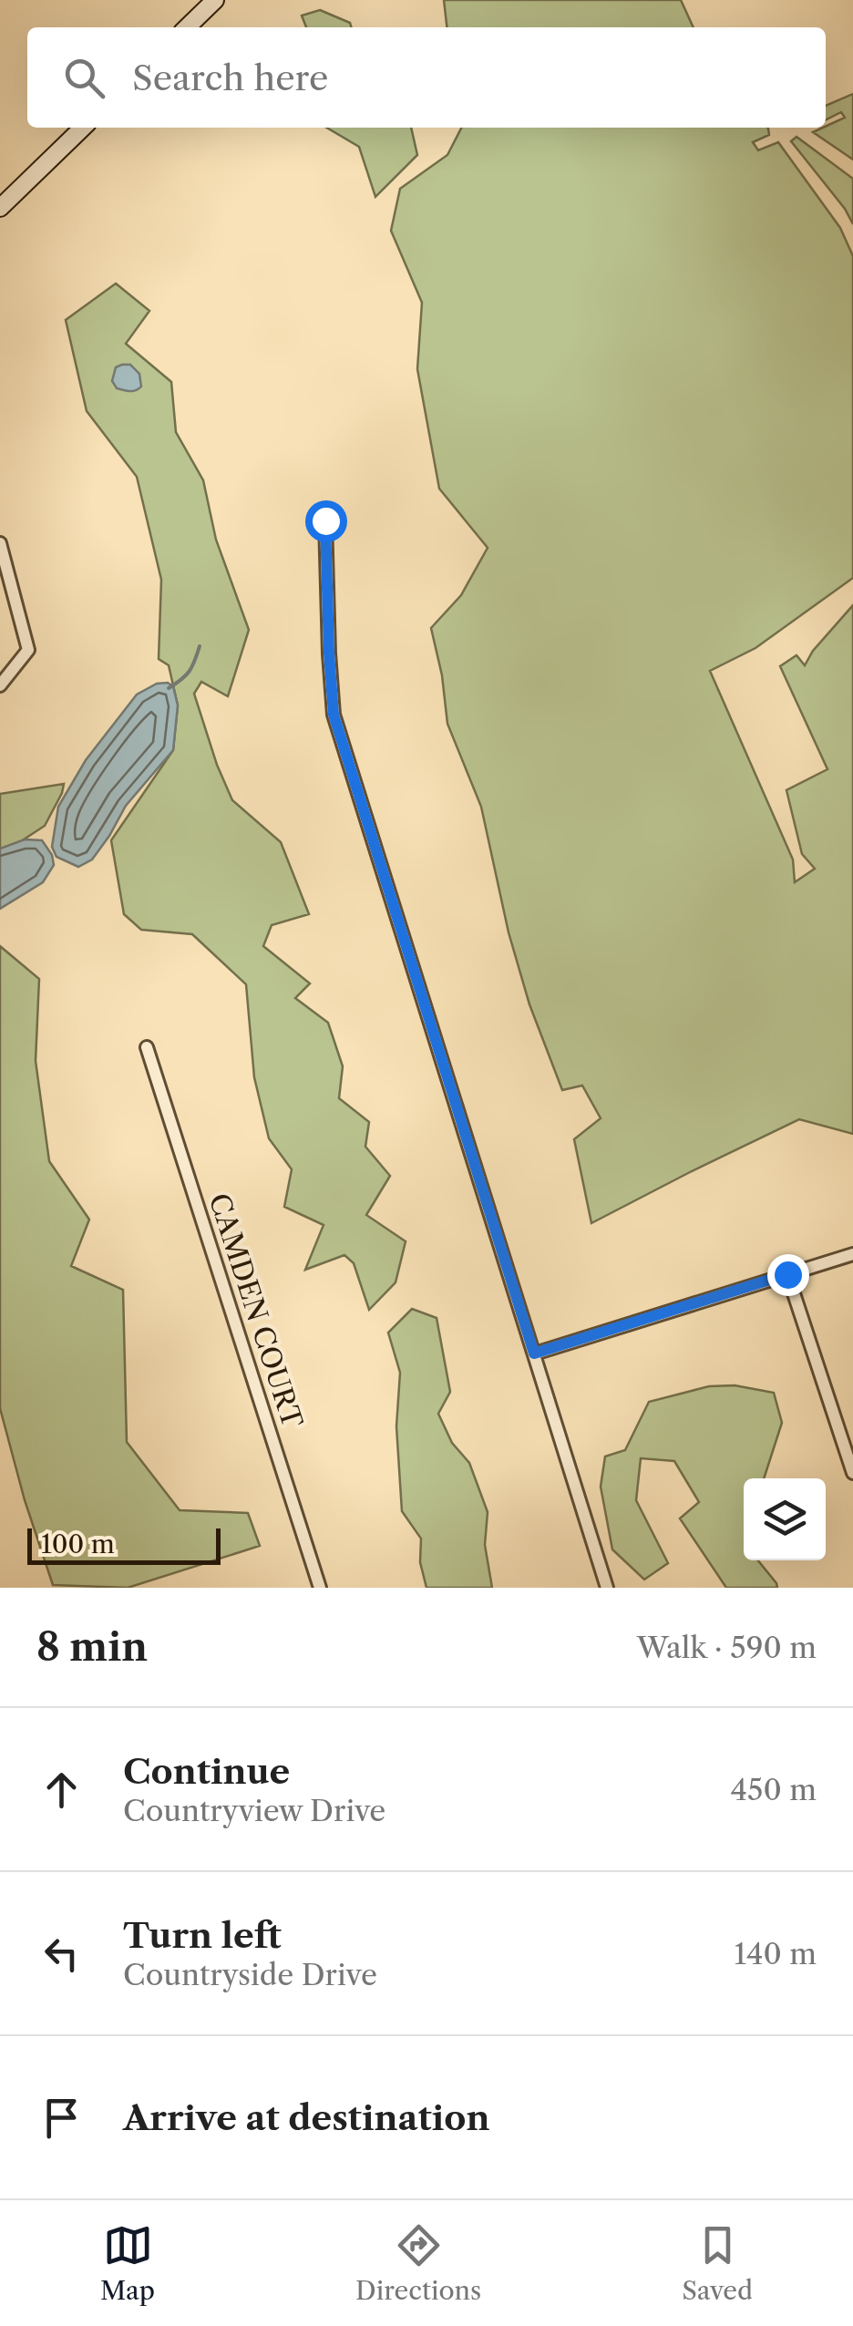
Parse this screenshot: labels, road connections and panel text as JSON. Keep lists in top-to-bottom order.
{
  "streets": {
    "street": ["CAMDEN COURT"]
  },
  "scale_bar": "100 m",
  "page": {
    "search": "Search here",
    "scale": "100 m",
    "heading": ["8 min", "Walk · 590 m"],
    "list": [
      ["Continue", "Countryview Drive", "450 m"],
      ["Turn left", "Countryside Drive", "140 m"],
      "Arrive at destination"
    ],
    "nav": ["Map", "Directions", "Saved"]
  }
}
